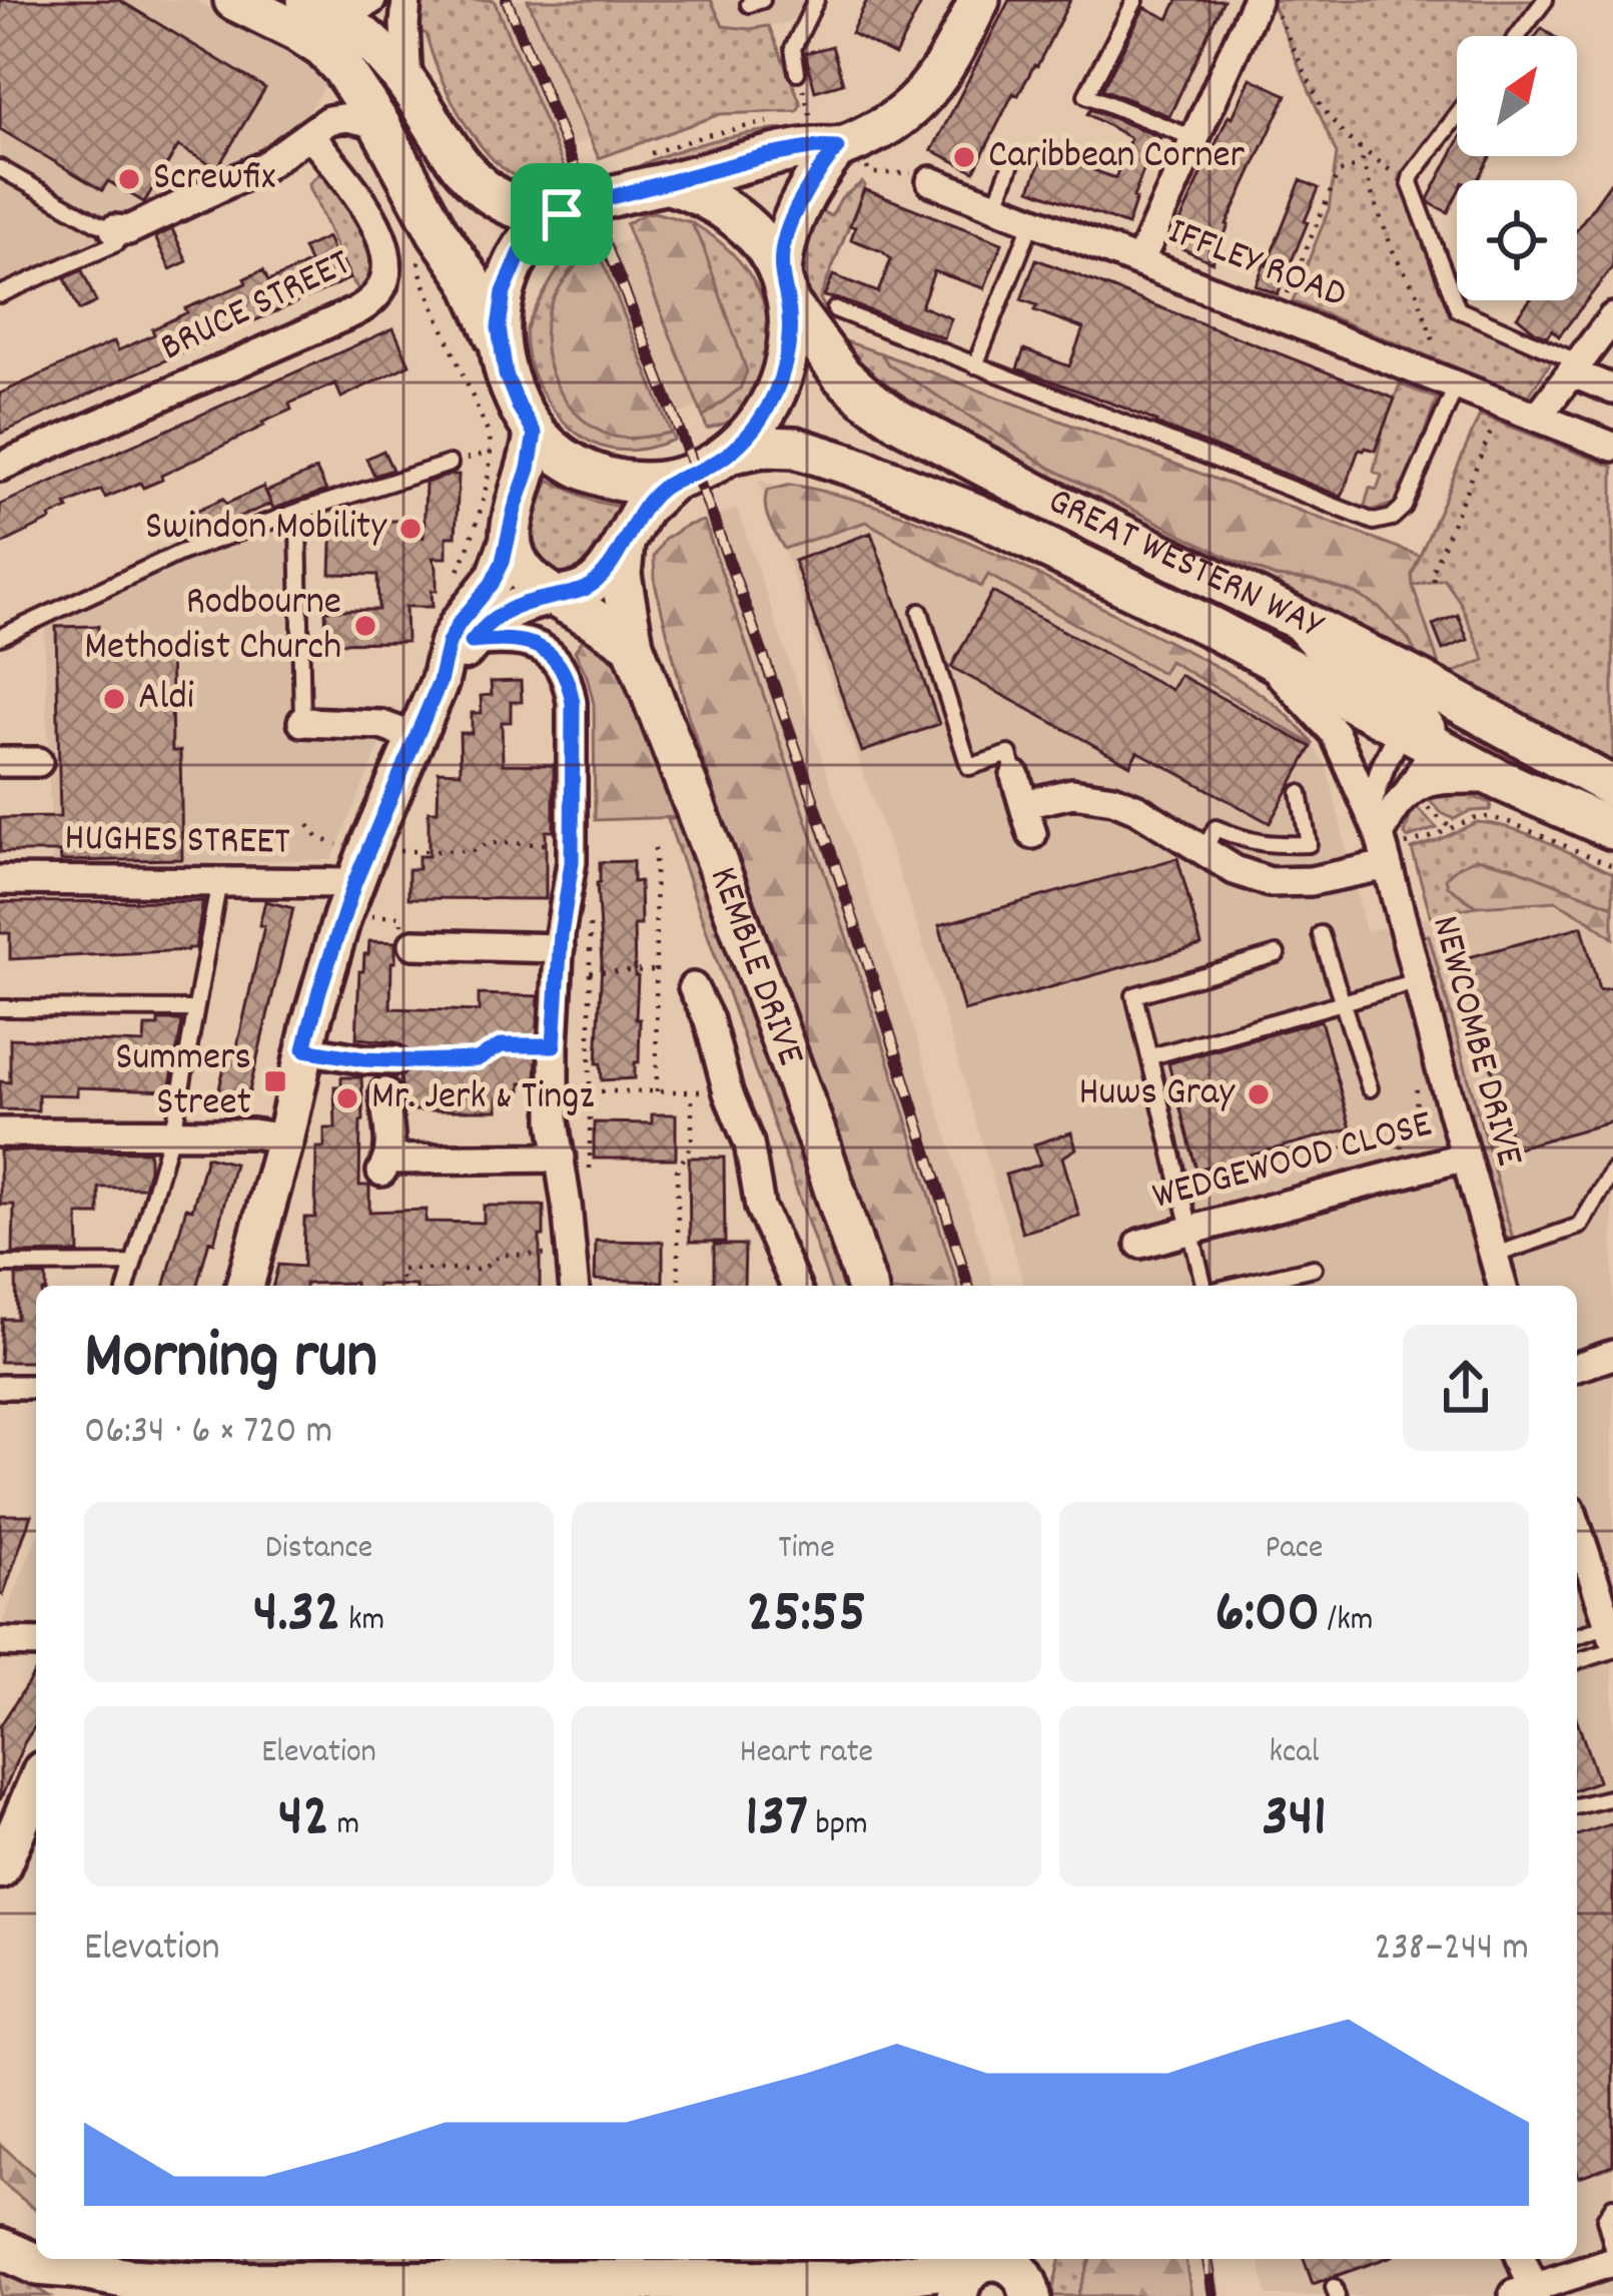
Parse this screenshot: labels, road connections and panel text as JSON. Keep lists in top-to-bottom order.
{
  "streets": {
    "main road": ["GREAT WESTERN WAY", "KEMBLE DRIVE"],
    "street": [
      "IFFLEY ROAD",
      "BRUCE STREET",
      "HUGHES STREET",
      "NEWCOMBE DRIVE",
      "WEDGEWOOD CLOSE"
    ]
  },
  "crossings": [
    ["GREAT WESTERN WAY", "NEWCOMBE DRIVE"],
    ["NEWCOMBE DRIVE", "WEDGEWOOD CLOSE"]
  ],
  "places": {
    "other": [
      "Caribbean Corner",
      "Screwfix",
      "Swindon Mobility",
      "Rodbourne Methodist Church",
      "Aldi",
      "Huws Gray",
      "Mr. Jerk & Tingz"
    ],
    "transit": ["Summers Street"]
  },
  "north": "top right",
  "page": {
    "heading": ["Morning run", "06:34 · 6 × 720 m"],
    "stats": [
      ["Distance", "4.32 km"],
      ["Time", "25:55"],
      ["Pace", "6:00 /km"],
      ["Elevation", "42 m"],
      ["Heart rate", "137 bpm"],
      ["kcal", "341"]
    ],
    "chart": ["Elevation", "238–244 m"]
  }
}
